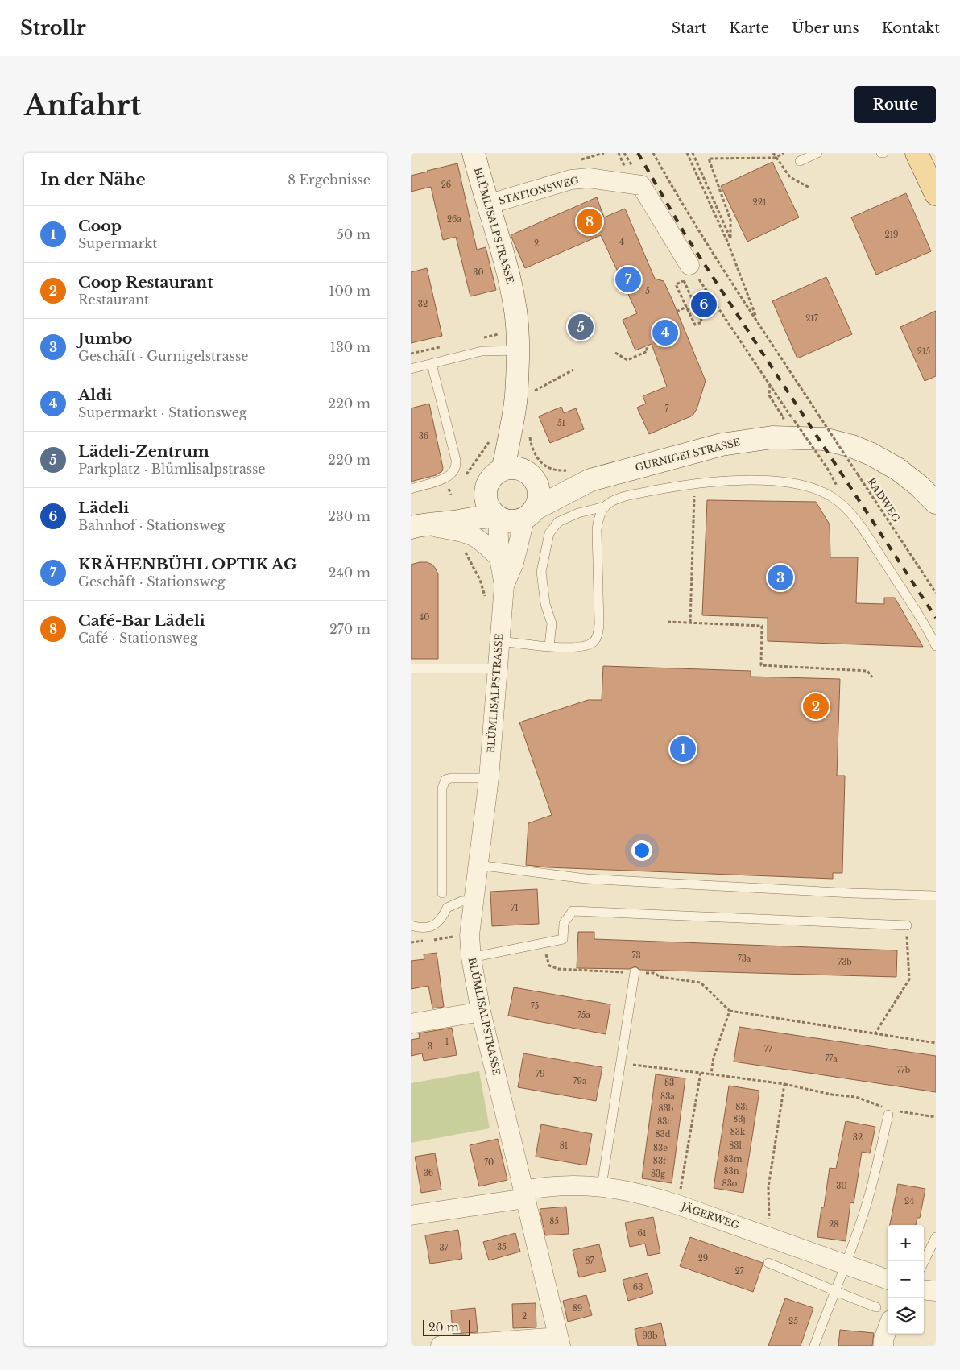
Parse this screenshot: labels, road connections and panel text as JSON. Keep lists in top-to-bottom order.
{
  "streets": {
    "main road": ["BLÜMLISALPSTRASSE", "GURNIGELSTRASSE"],
    "street": ["STATIONSWEG", "JÄGERWEG"],
    "path": ["RADWEG"]
  },
  "crossings": [
    ["STATIONSWEG", "BLÜMLISALPSTRASSE"],
    ["BLÜMLISALPSTRASSE", "GURNIGELSTRASSE"],
    ["BLÜMLISALPSTRASSE", "JÄGERWEG"]
  ],
  "house_numbers": [
    "26",
    "221",
    "26a",
    "219",
    "4",
    "2",
    "30",
    "5",
    "32",
    "217",
    "215",
    "7",
    "51",
    "36",
    "40",
    "71",
    "73",
    "73a",
    "73b",
    "75",
    "75a",
    "1",
    "3",
    "77",
    "77a",
    "77b",
    "79",
    "79a",
    "83",
    "83a",
    "83i",
    "83b",
    "83j",
    "83c",
    "83k",
    "83d",
    "32",
    "81",
    "83l",
    "83e",
    "83m",
    "83f",
    "70",
    "83n",
    "36",
    "83g",
    "83o",
    "30",
    "24",
    "85",
    "28",
    "61",
    "35",
    "37",
    "29",
    "87",
    "27",
    "63",
    "89",
    "2",
    "25",
    "93b"
  ],
  "scale_bar": "20 m",
  "page": {
    "header": "Strollr",
    "nav": [
      "Start",
      "Karte",
      "Über uns",
      "Kontakt"
    ],
    "buttons": "Route",
    "title": "Anfahrt",
    "heading": ["In der Nähe", "8 Ergebnisse"],
    "list": [
      {
        "mark": "1",
        "name": "Coop",
        "note": "Supermarkt",
        "value": "50 m"
      },
      {
        "mark": "2",
        "name": "Coop Restaurant",
        "note": "Restaurant",
        "value": "100 m"
      },
      {
        "mark": "3",
        "name": "Jumbo",
        "note": "Geschäft · Gurnigelstrasse",
        "value": "130 m"
      },
      {
        "mark": "4",
        "name": "Aldi",
        "note": "Supermarkt · Stationsweg",
        "value": "220 m"
      },
      {
        "mark": "5",
        "name": "Lädeli-Zentrum",
        "note": "Parkplatz · Blümlisalpstrasse",
        "value": "220 m"
      },
      {
        "mark": "6",
        "name": "Lädeli",
        "note": "Bahnhof · Stationsweg",
        "value": "230 m"
      },
      {
        "mark": "7",
        "name": "KRÄHENBÜHL OPTIK AG",
        "note": "Geschäft · Stationsweg",
        "value": "240 m"
      },
      {
        "mark": "8",
        "name": "Café-Bar Lädeli",
        "note": "Café · Stationsweg",
        "value": "270 m"
      }
    ],
    "pins": [
      "8",
      "7",
      "6",
      "5",
      "4",
      "3",
      "2",
      "1"
    ],
    "map_buttons": ["+", "−"],
    "scale": "20 m"
  }
}
